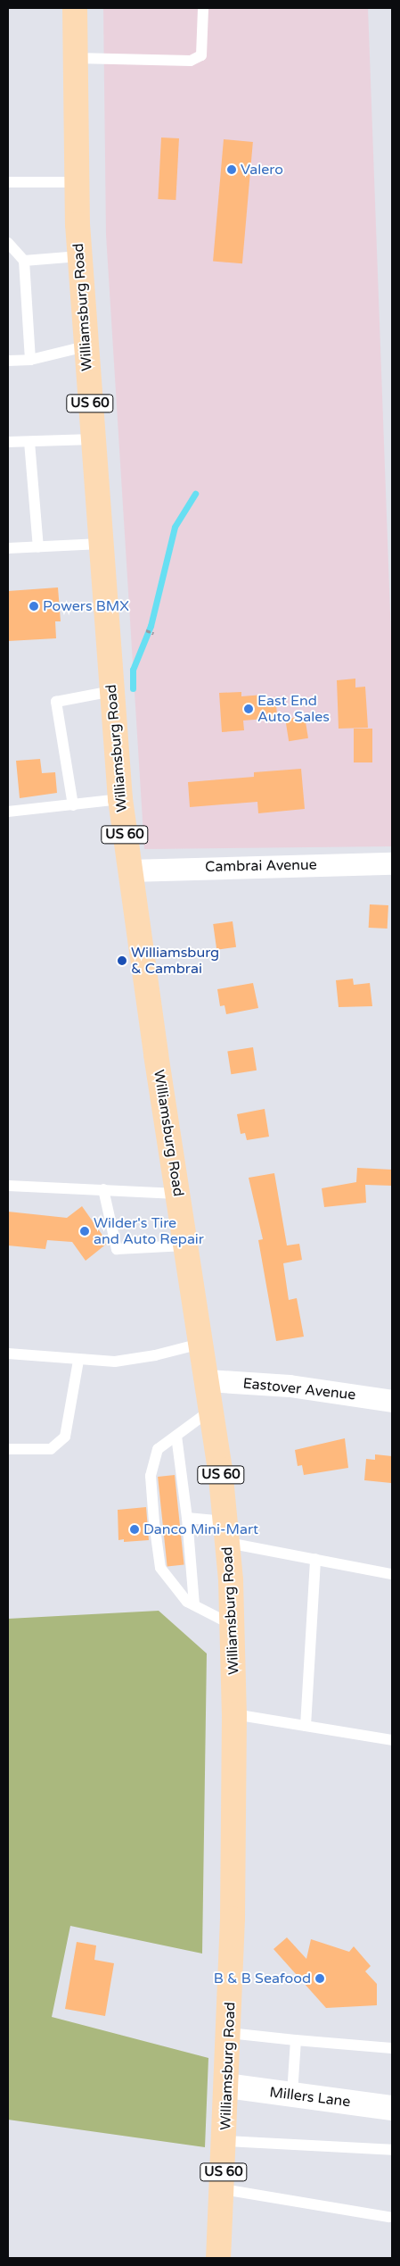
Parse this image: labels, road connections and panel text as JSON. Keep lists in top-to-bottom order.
{
  "streets": {
    "main road": ["Williamsburg Road", "US 60"],
    "street": ["Cambrai Avenue", "Eastover Avenue", "Millers Lane"]
  },
  "crossings": [
    ["Williamsburg Road", "Cambrai Avenue"],
    ["Williamsburg Road", "Eastover Avenue"],
    ["Williamsburg Road", "Millers Lane"]
  ],
  "places": [
    "Valero",
    "Powers BMX",
    "East End Auto Sales",
    "Williamsburg & Cambrai",
    "Wilder's Tire and Auto Repair",
    "Danco Mini-Mart",
    "B & B Seafood"
  ]
}
